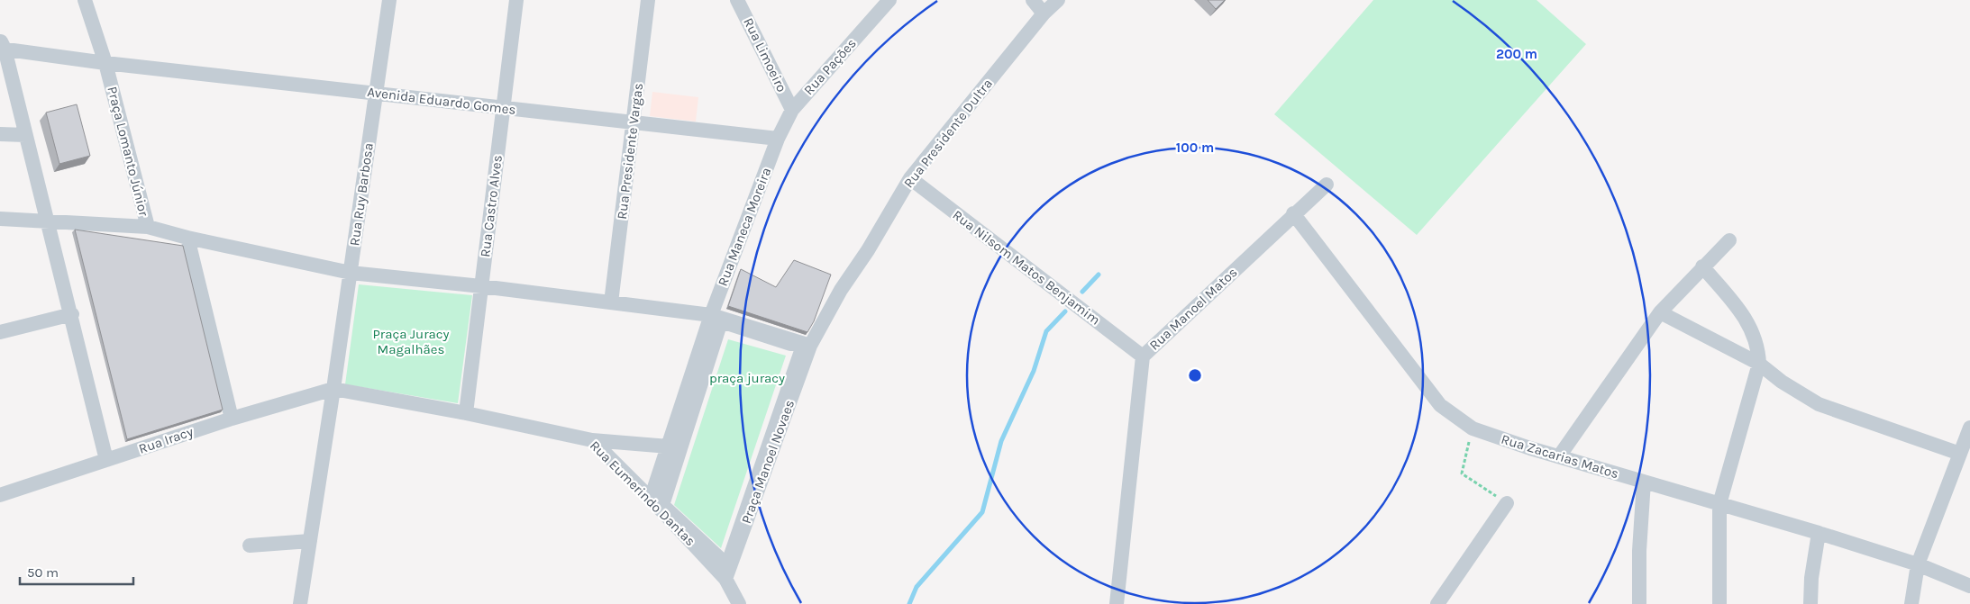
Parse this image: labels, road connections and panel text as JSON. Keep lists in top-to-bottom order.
{
  "streets": {
    "street": [
      "Rua Limoeiro",
      "Rua Pações",
      "Avenida Eduardo Gomes",
      "Rua Presidente Dultra",
      "Praça Lomanto Júnior",
      "Rua Presidente Vargas",
      "Rua Ruy Barbosa",
      "Rua Castro Alves",
      "Rua Maneca Moreira",
      "Rua Nilsom Matos Benjamim",
      "Rua Manoel Matos",
      "Rua Iracy",
      "Rua Zacarias Matos",
      "Praça Manoel Novaes",
      "Rua Eumerindo Dantas"
    ]
  },
  "crossings": [
    ["Rua Limoeiro", "Rua Pações"],
    ["Rua Pações", "Avenida Eduardo Gomes"],
    ["Rua Pações", "Rua Maneca Moreira"],
    ["Avenida Eduardo Gomes", "Praça Lomanto Júnior"],
    ["Avenida Eduardo Gomes", "Rua Presidente Vargas"],
    ["Avenida Eduardo Gomes", "Rua Ruy Barbosa"],
    ["Avenida Eduardo Gomes", "Rua Castro Alves"],
    ["Avenida Eduardo Gomes", "Rua Maneca Moreira"],
    ["Rua Presidente Dultra", "Rua Nilsom Matos Benjamim"],
    ["Rua Presidente Dultra", "Praça Manoel Novaes"],
    ["Rua Ruy Barbosa", "Rua Iracy"],
    ["Rua Castro Alves", "Rua Eumerindo Dantas"],
    ["Rua Nilsom Matos Benjamim", "Rua Manoel Matos"],
    ["Rua Manoel Matos", "Rua Zacarias Matos"],
    ["Praça Manoel Novaes", "Rua Eumerindo Dantas"]
  ],
  "parks": ["Praça Juracy Magalhães", "praça juracy"],
  "scale_bar": "50 m",
  "rings": ["200 m", "100 m"]
}
